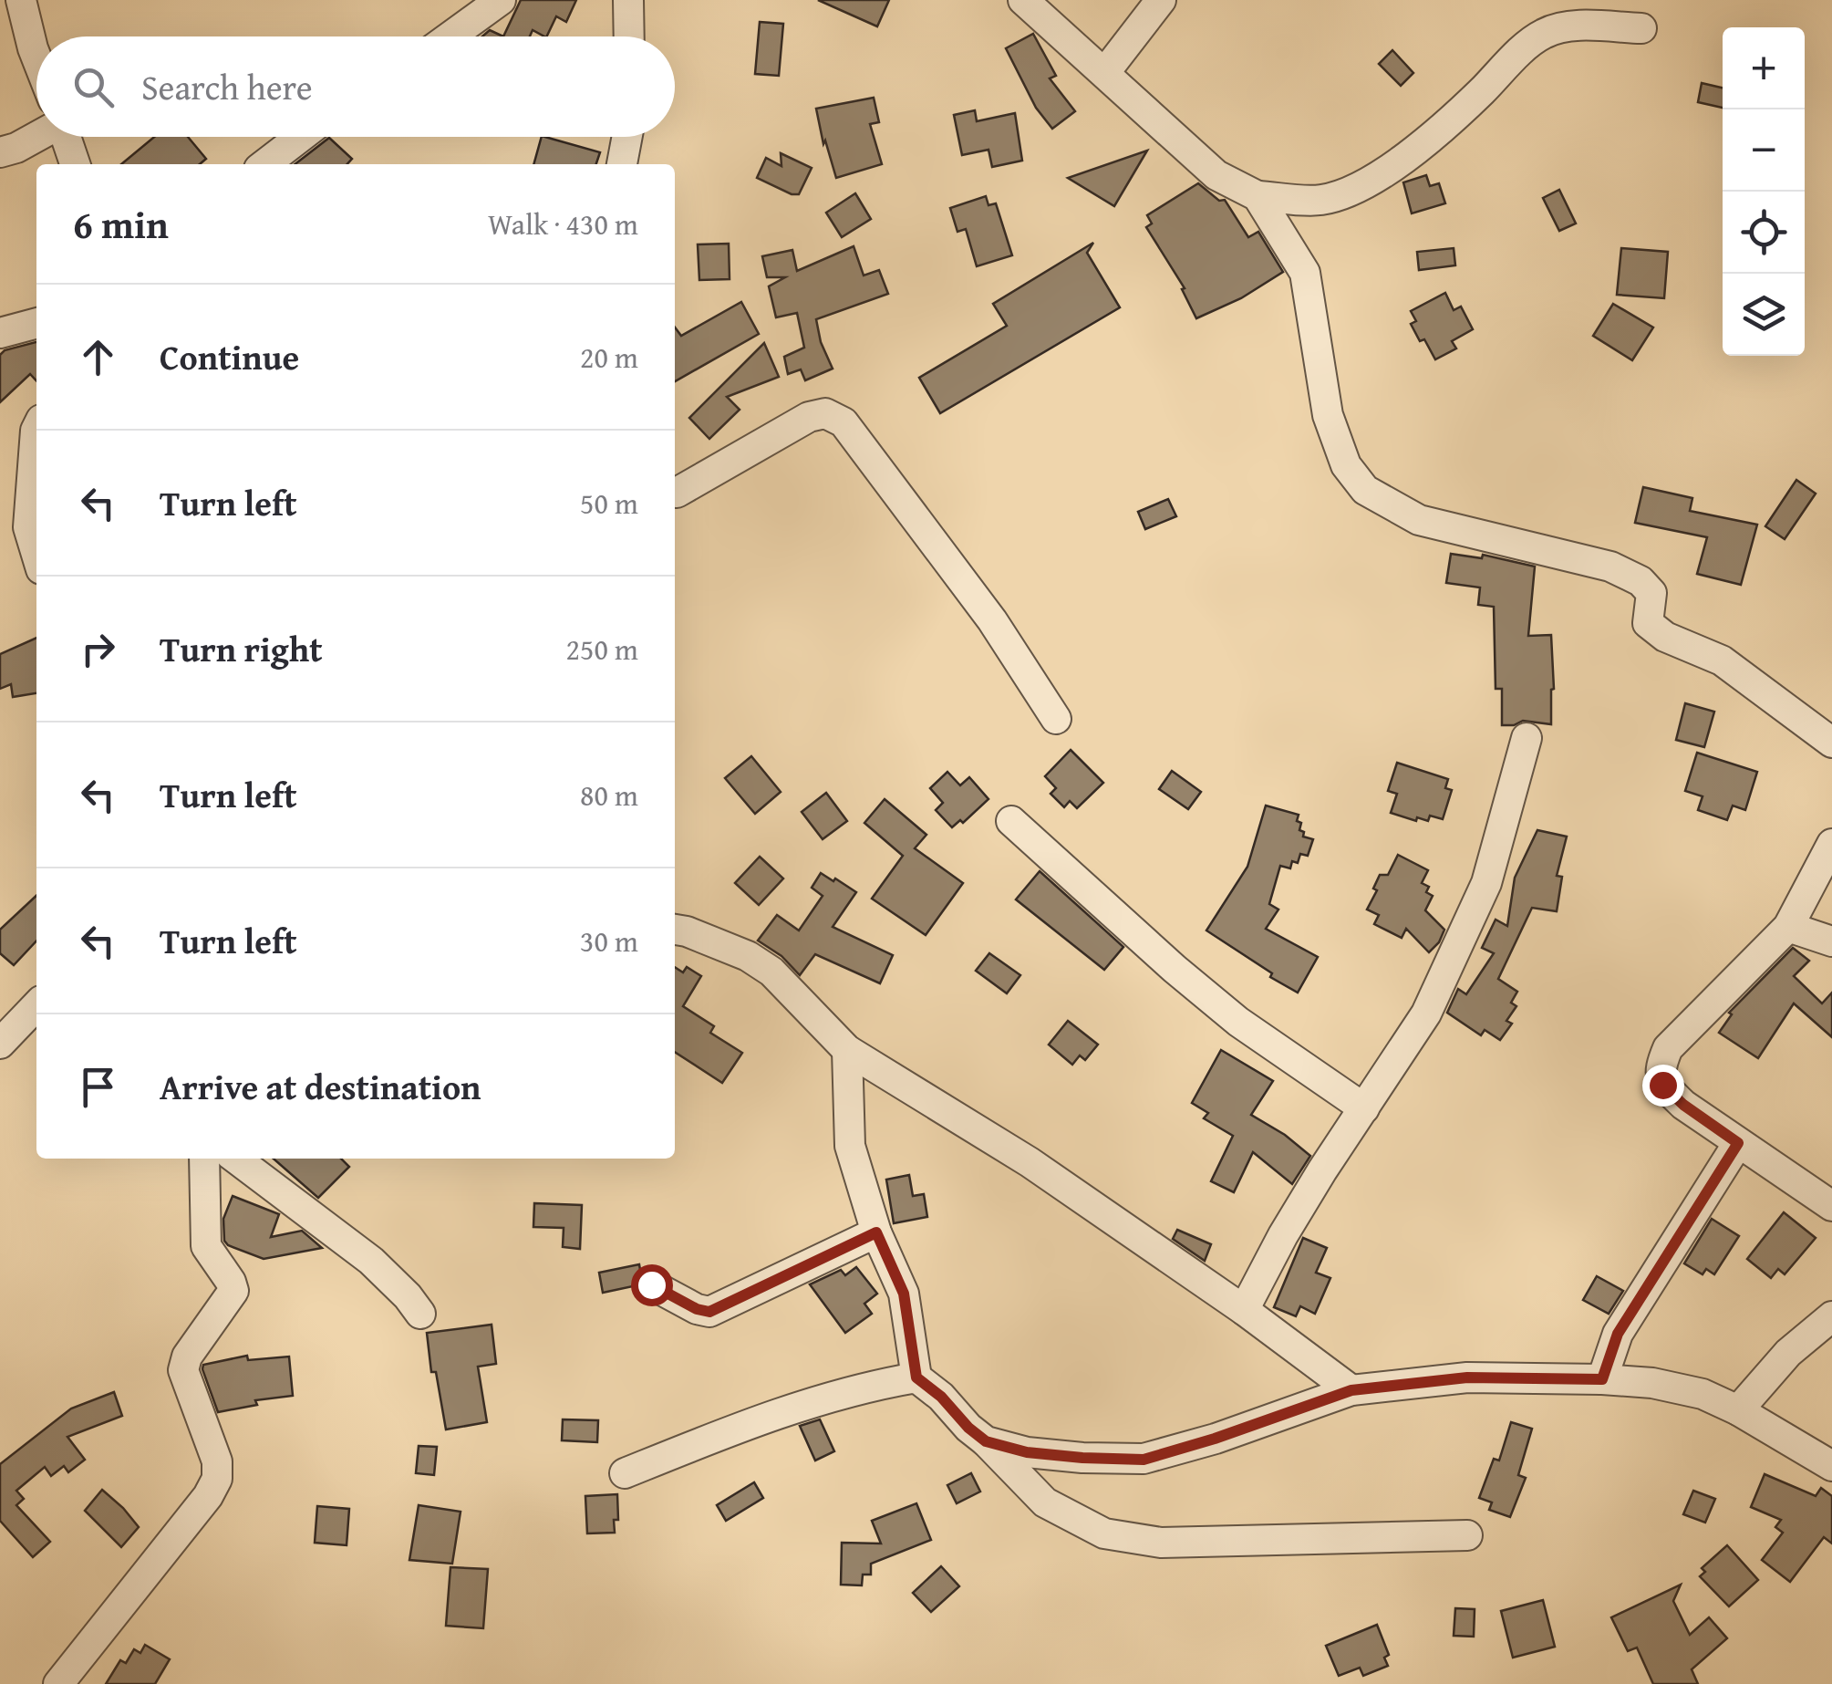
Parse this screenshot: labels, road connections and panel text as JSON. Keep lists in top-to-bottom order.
{
  "page": {
    "map_buttons": ["+", "−"],
    "search": "Search here",
    "heading": ["6 min", "Walk · 430 m"],
    "list": [
      ["Continue", "20 m"],
      ["Turn left", "50 m"],
      ["Turn right", "250 m"],
      ["Turn left", "80 m"],
      ["Turn left", "30 m"],
      "Arrive at destination"
    ]
  }
}
